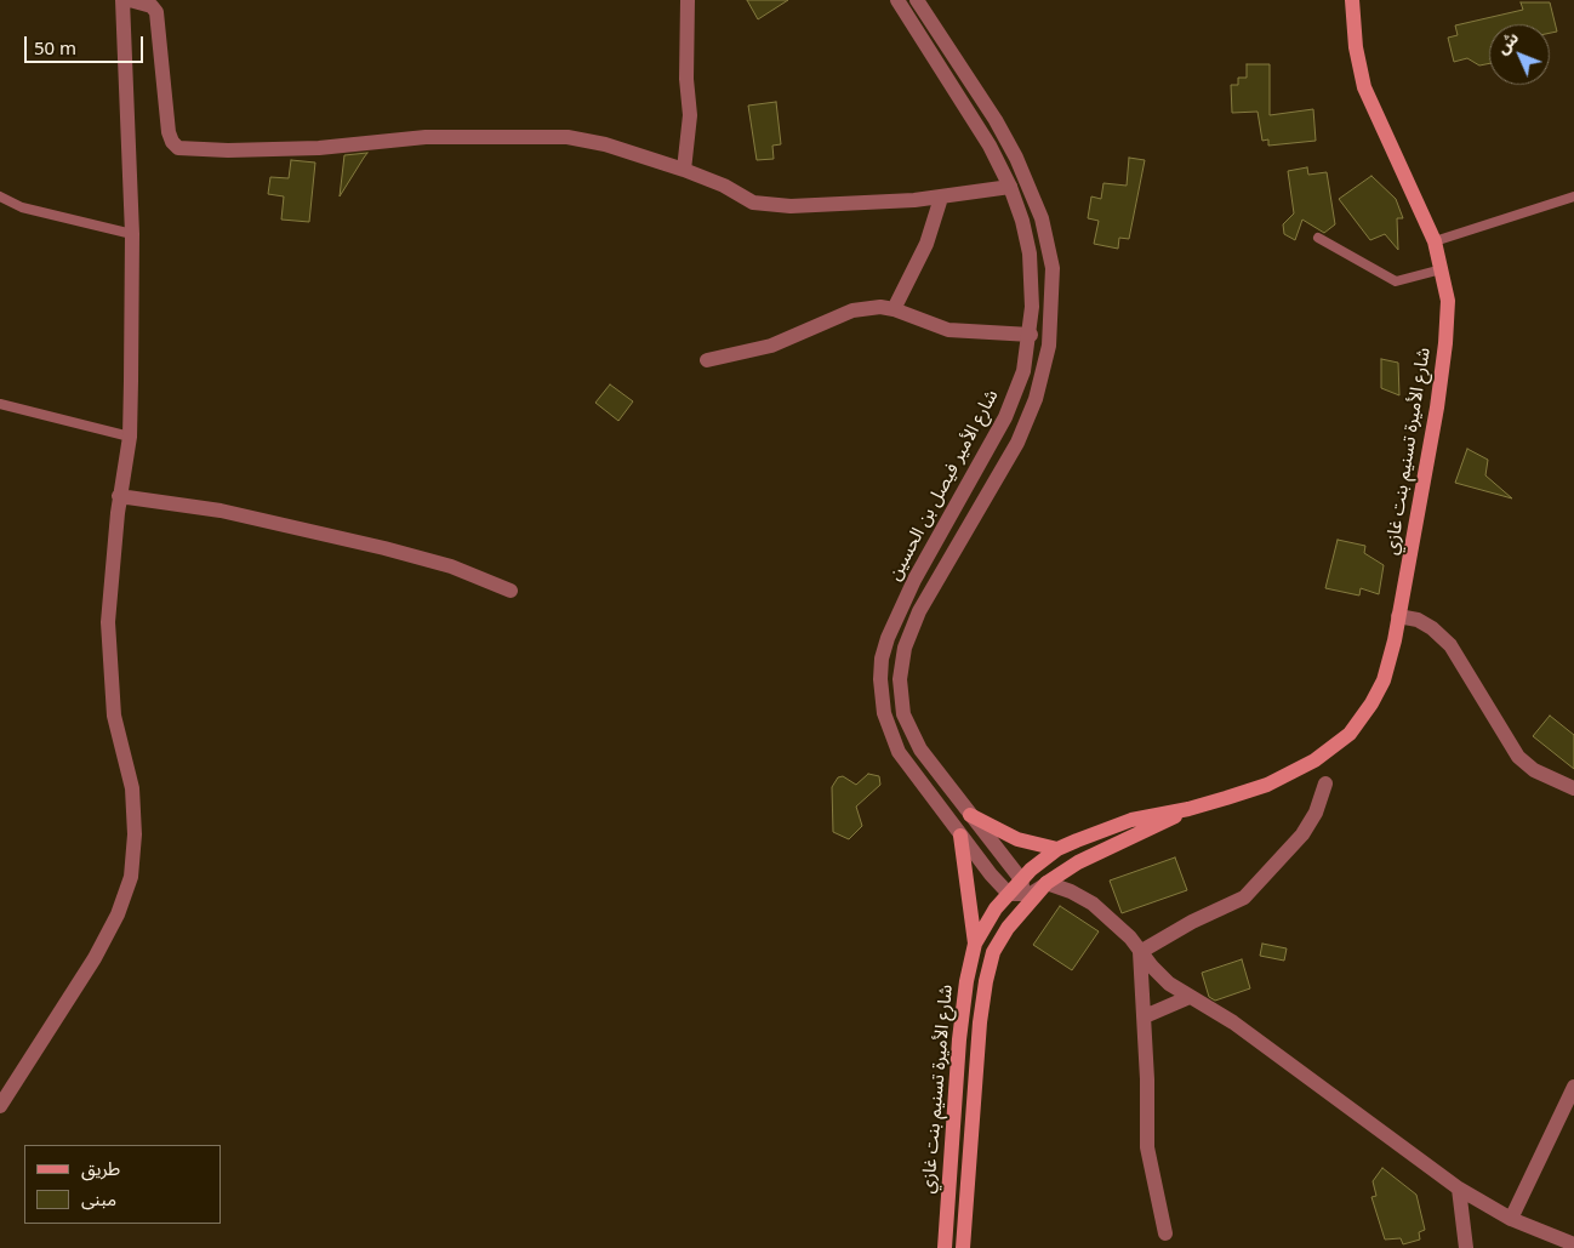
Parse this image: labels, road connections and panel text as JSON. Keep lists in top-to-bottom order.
{
  "streets": {
    "main road": ["شارع الأميرة تسنيم بنت غازي"],
    "street": ["شارع الأمير فيصل بن الحسين"]
  },
  "crossings": [
    ["شارع الأميرة تسنيم بنت غازي", "شارع الأمير فيصل بن الحسين"]
  ],
  "legend": ["طريق", "مبنى"],
  "scale_bar": "50 m",
  "north": "top left"
}
